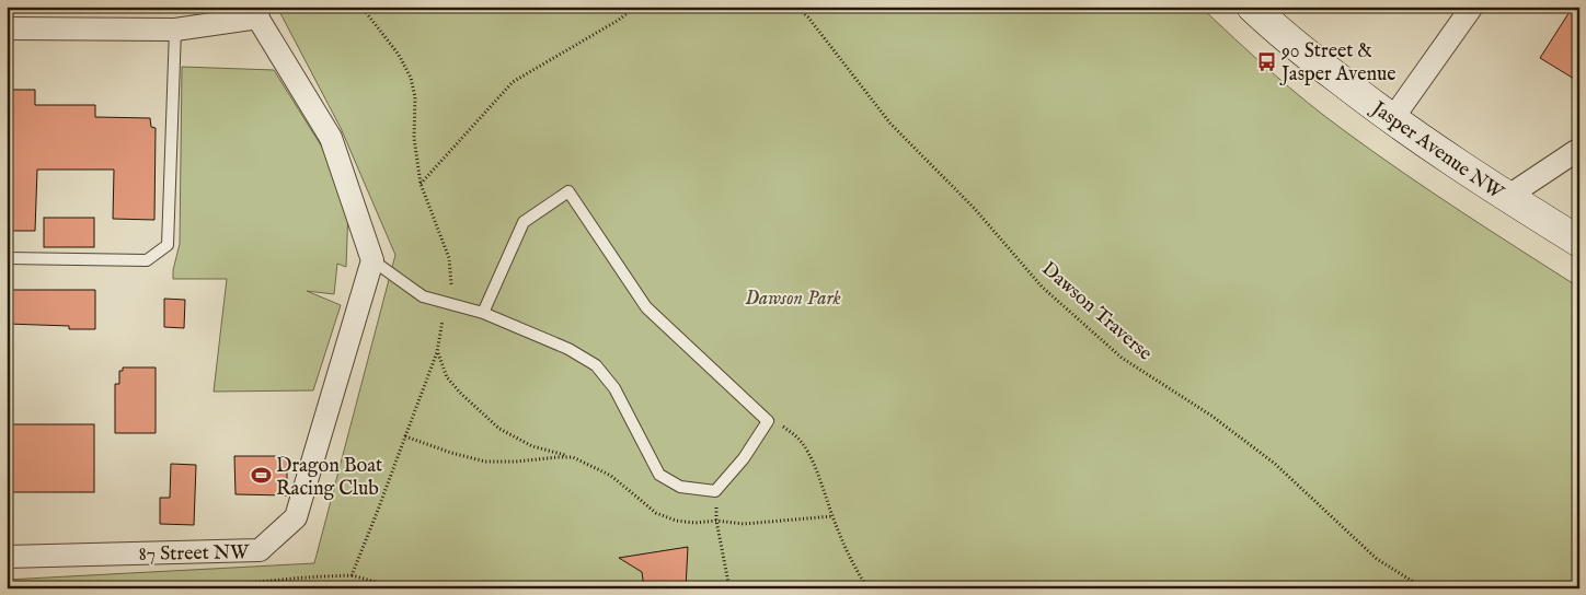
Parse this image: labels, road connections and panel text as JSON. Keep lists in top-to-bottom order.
{
  "streets": {
    "main road": ["Jasper Avenue NW"],
    "street": ["87 Street NW"],
    "path": ["Dawson Traverse"]
  },
  "parks": ["Dawson Park"],
  "places": {
    "bus stop": ["90 Street & Jasper Avenue"],
    "sports": ["Dragon Boat Racing Club"]
  }
}
